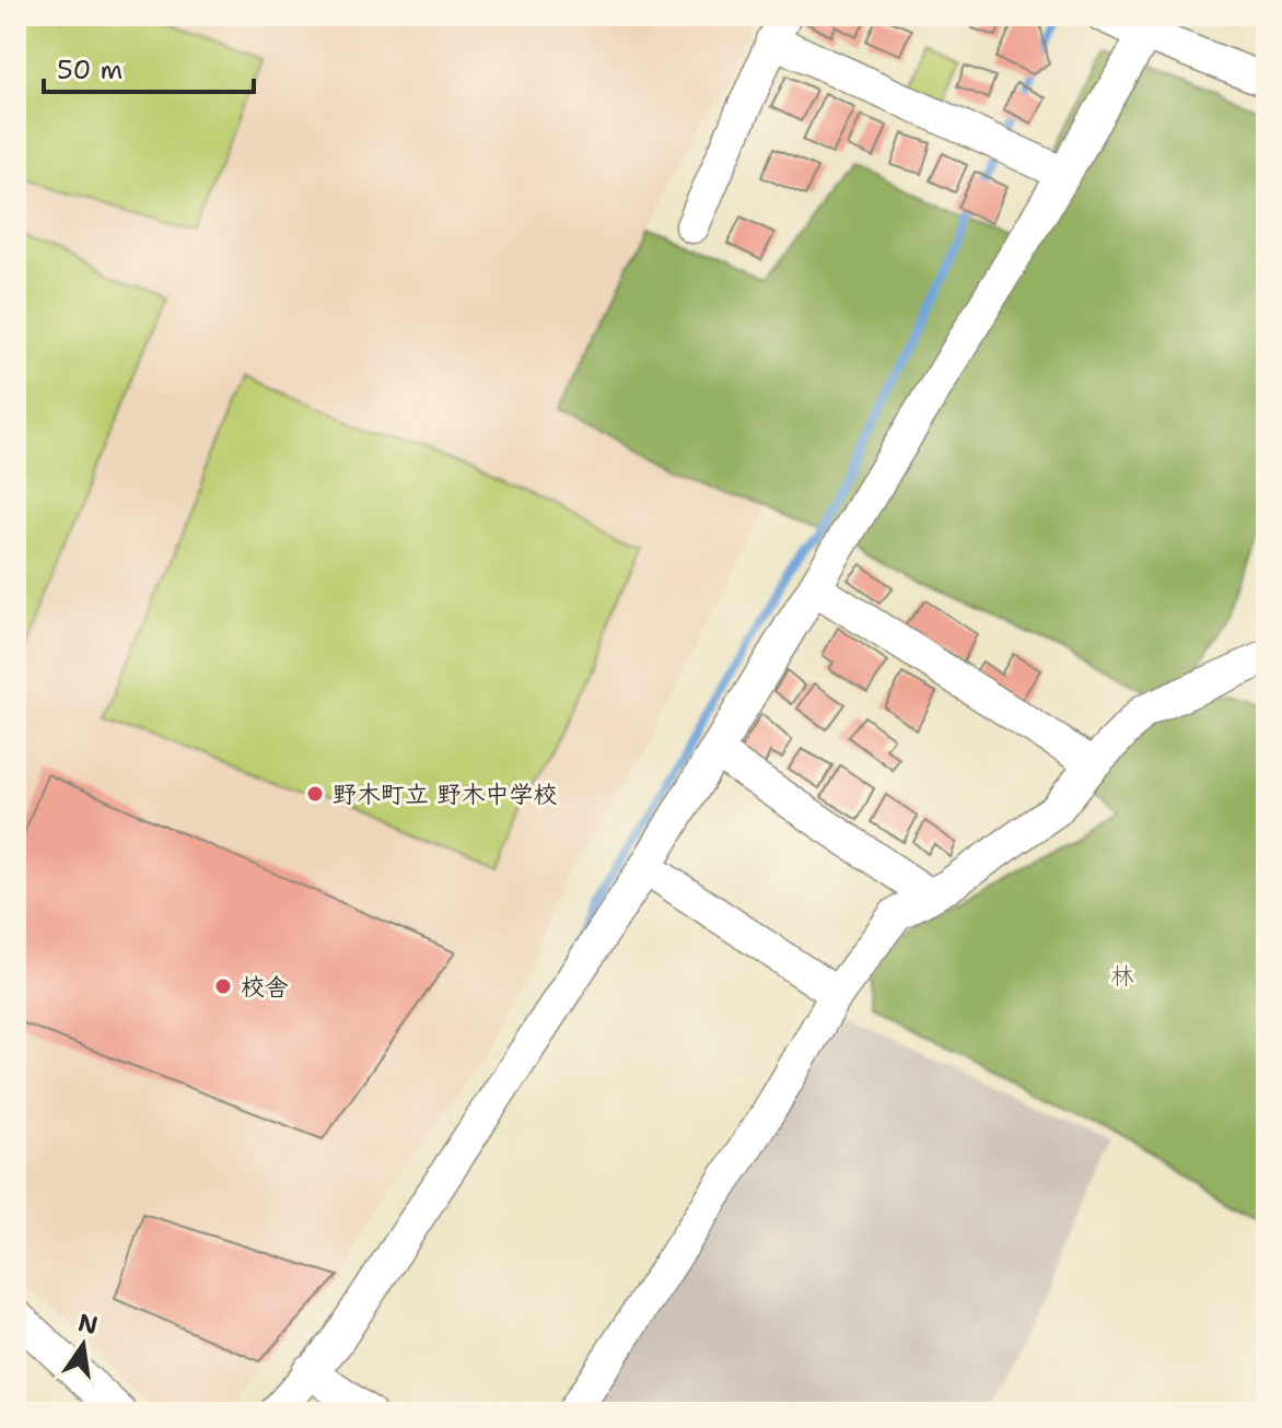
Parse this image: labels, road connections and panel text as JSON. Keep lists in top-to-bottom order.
{
  "parks": ["林"],
  "places": ["野木町立 野木中学校", "校舎"],
  "scale_bar": "50 m",
  "north": "top"
}
